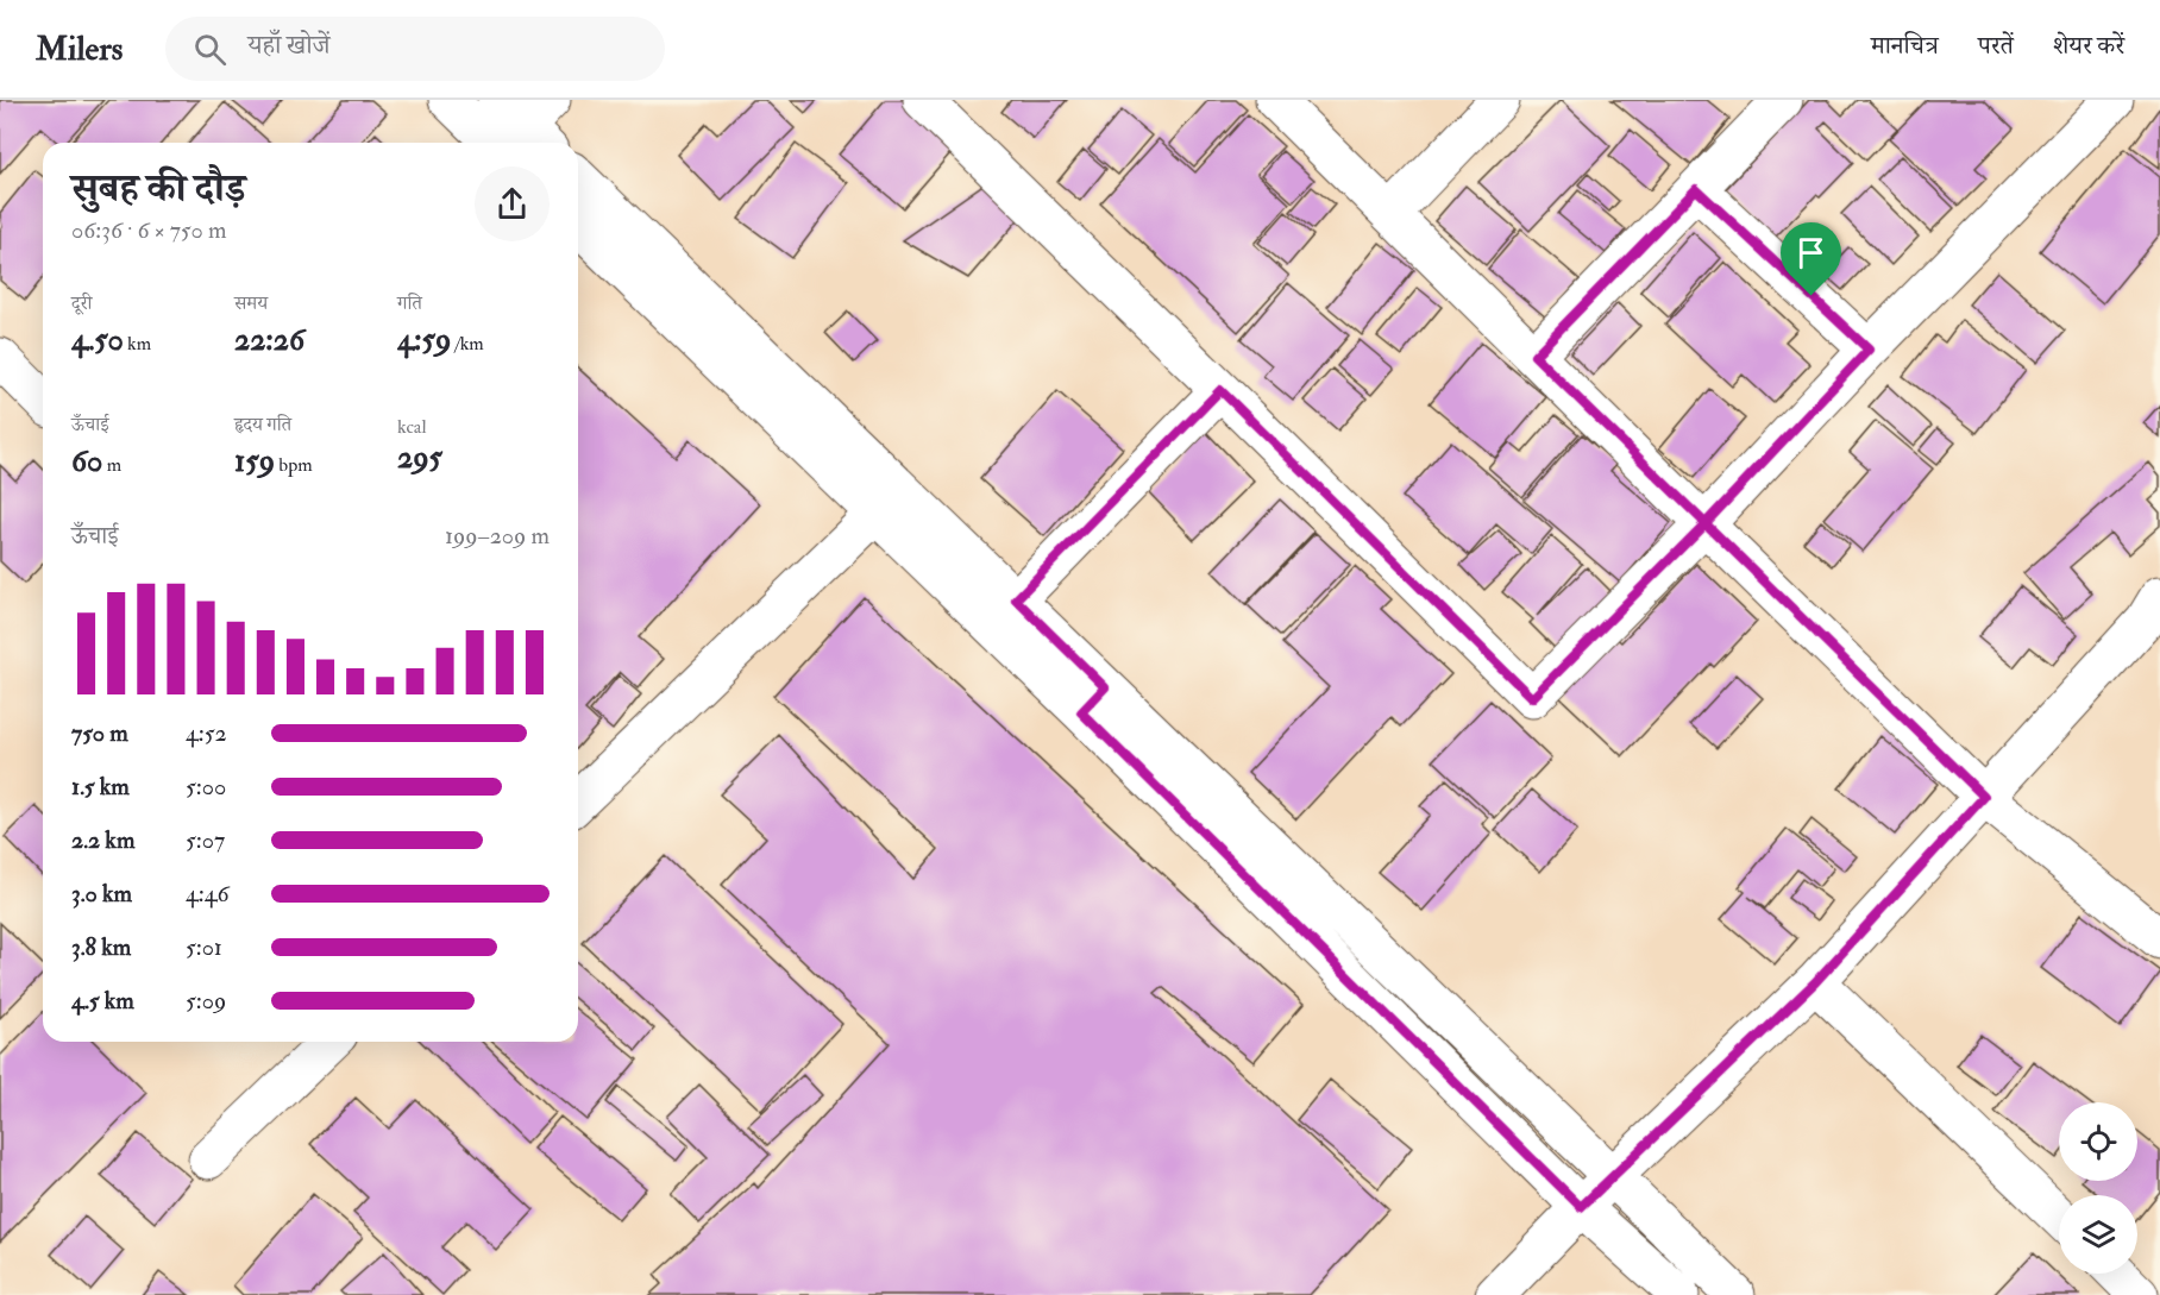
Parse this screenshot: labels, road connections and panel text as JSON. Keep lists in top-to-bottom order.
{
  "page": {
    "header": "Milers",
    "search": "यहाँ खोजें",
    "nav": ["मानचित्र", "परतें", "शेयर करें"],
    "heading": ["सुबह की दौड़", "06:36 · 6 × 750 m"],
    "stats": [
      ["दूरी", "4.50 km"],
      ["समय", "22:26"],
      ["गति", "4:59 /km"],
      ["ऊँचाई", "60 m"],
      ["हृदय गति", "159 bpm"],
      ["kcal", "295"]
    ],
    "chart": ["ऊँचाई", "199–209 m"],
    "list": [
      {
        "name": "750 m",
        "note": "4:52"
      },
      {
        "name": "1.5 km",
        "note": "5:00"
      },
      {
        "name": "2.2 km",
        "note": "5:07"
      },
      {
        "name": "3.0 km",
        "note": "4:46"
      },
      {
        "name": "3.8 km",
        "note": "5:01"
      },
      {
        "name": "4.5 km",
        "note": "5:09"
      }
    ]
  }
}
